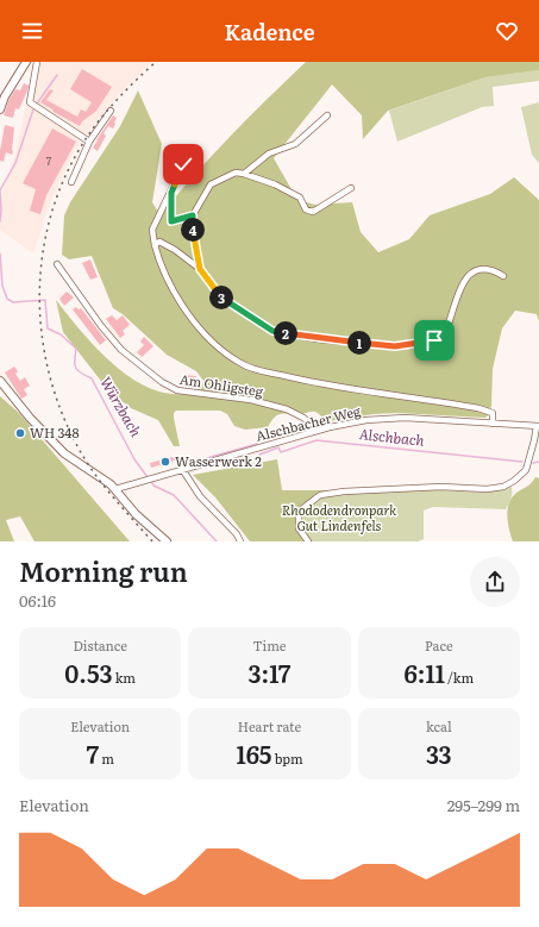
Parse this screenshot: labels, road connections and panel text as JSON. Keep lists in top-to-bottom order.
{
  "streets": {
    "street": ["Am Ohligsteg", "Alschbacher Weg"]
  },
  "crossings": [
    ["Am Ohligsteg", "Alschbacher Weg"]
  ],
  "water": ["Würzbach", "Alschbach"],
  "parks": ["Rhododendronpark Gut Lindenfels"],
  "places": ["WH 348", "Wasserwerk 2"],
  "house_numbers": ["7"],
  "page": {
    "header": "Kadence",
    "pins": [
      "4",
      "3",
      "2",
      "1"
    ],
    "heading": ["Morning run", "06:16"],
    "stats": [
      ["Distance", "0.53 km"],
      ["Time", "3:17"],
      ["Pace", "6:11 /km"],
      ["Elevation", "7 m"],
      ["Heart rate", "165 bpm"],
      ["kcal", "33"]
    ],
    "chart": ["Elevation", "295–299 m"]
  }
}
